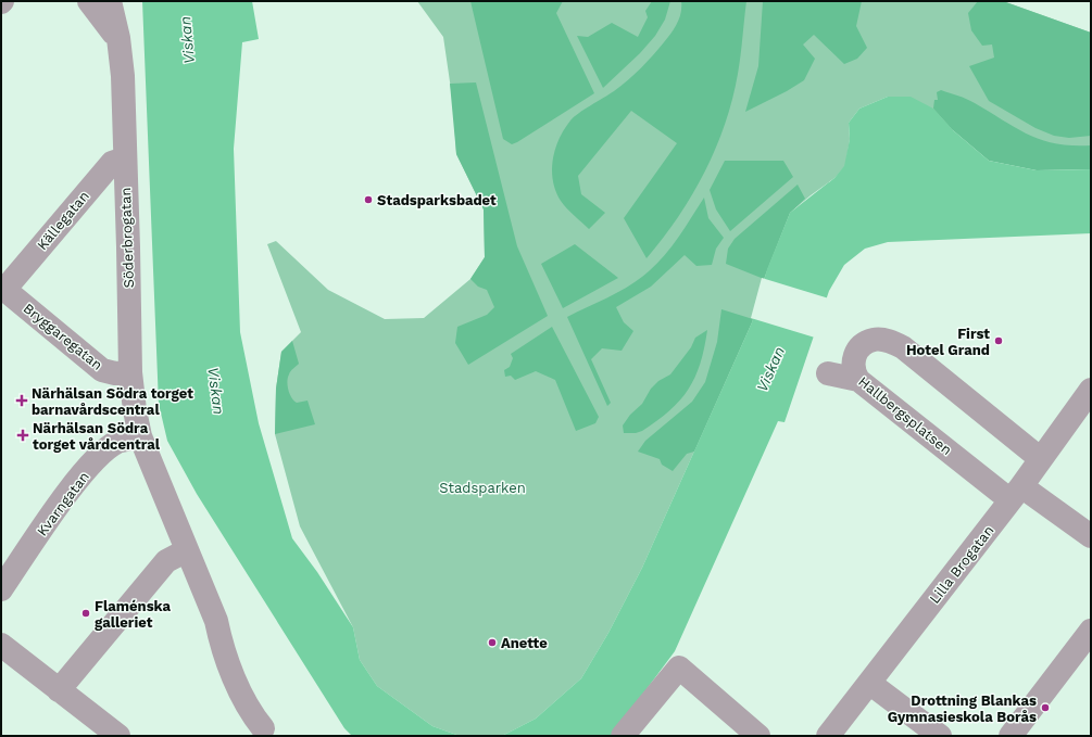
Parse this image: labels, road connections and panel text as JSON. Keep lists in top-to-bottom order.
{
  "streets": {
    "street": [
      "Källegatan",
      "Söderbrogatan",
      "Bryggaregatan",
      "Hallbergsplatsen",
      "Kvarngatan",
      "Lilla Brogatan"
    ]
  },
  "crossings": [
    ["Källegatan", "Söderbrogatan"],
    ["Källegatan", "Bryggaregatan"],
    ["Söderbrogatan", "Bryggaregatan"],
    ["Söderbrogatan", "Kvarngatan"],
    ["Hallbergsplatsen", "Lilla Brogatan"]
  ],
  "water": ["Viskan"],
  "parks": ["Stadsparken"],
  "places": {
    "other": [
      "Stadsparksbadet",
      "First Hotel Grand",
      "Flaménska galleriet",
      "Anette",
      "Drottning Blankas Gymnasieskola Borås"
    ],
    "health": ["Närhälsan Södra torget barnavårdscentral", "Närhälsan Södra torget vårdcentral"]
  }
}
